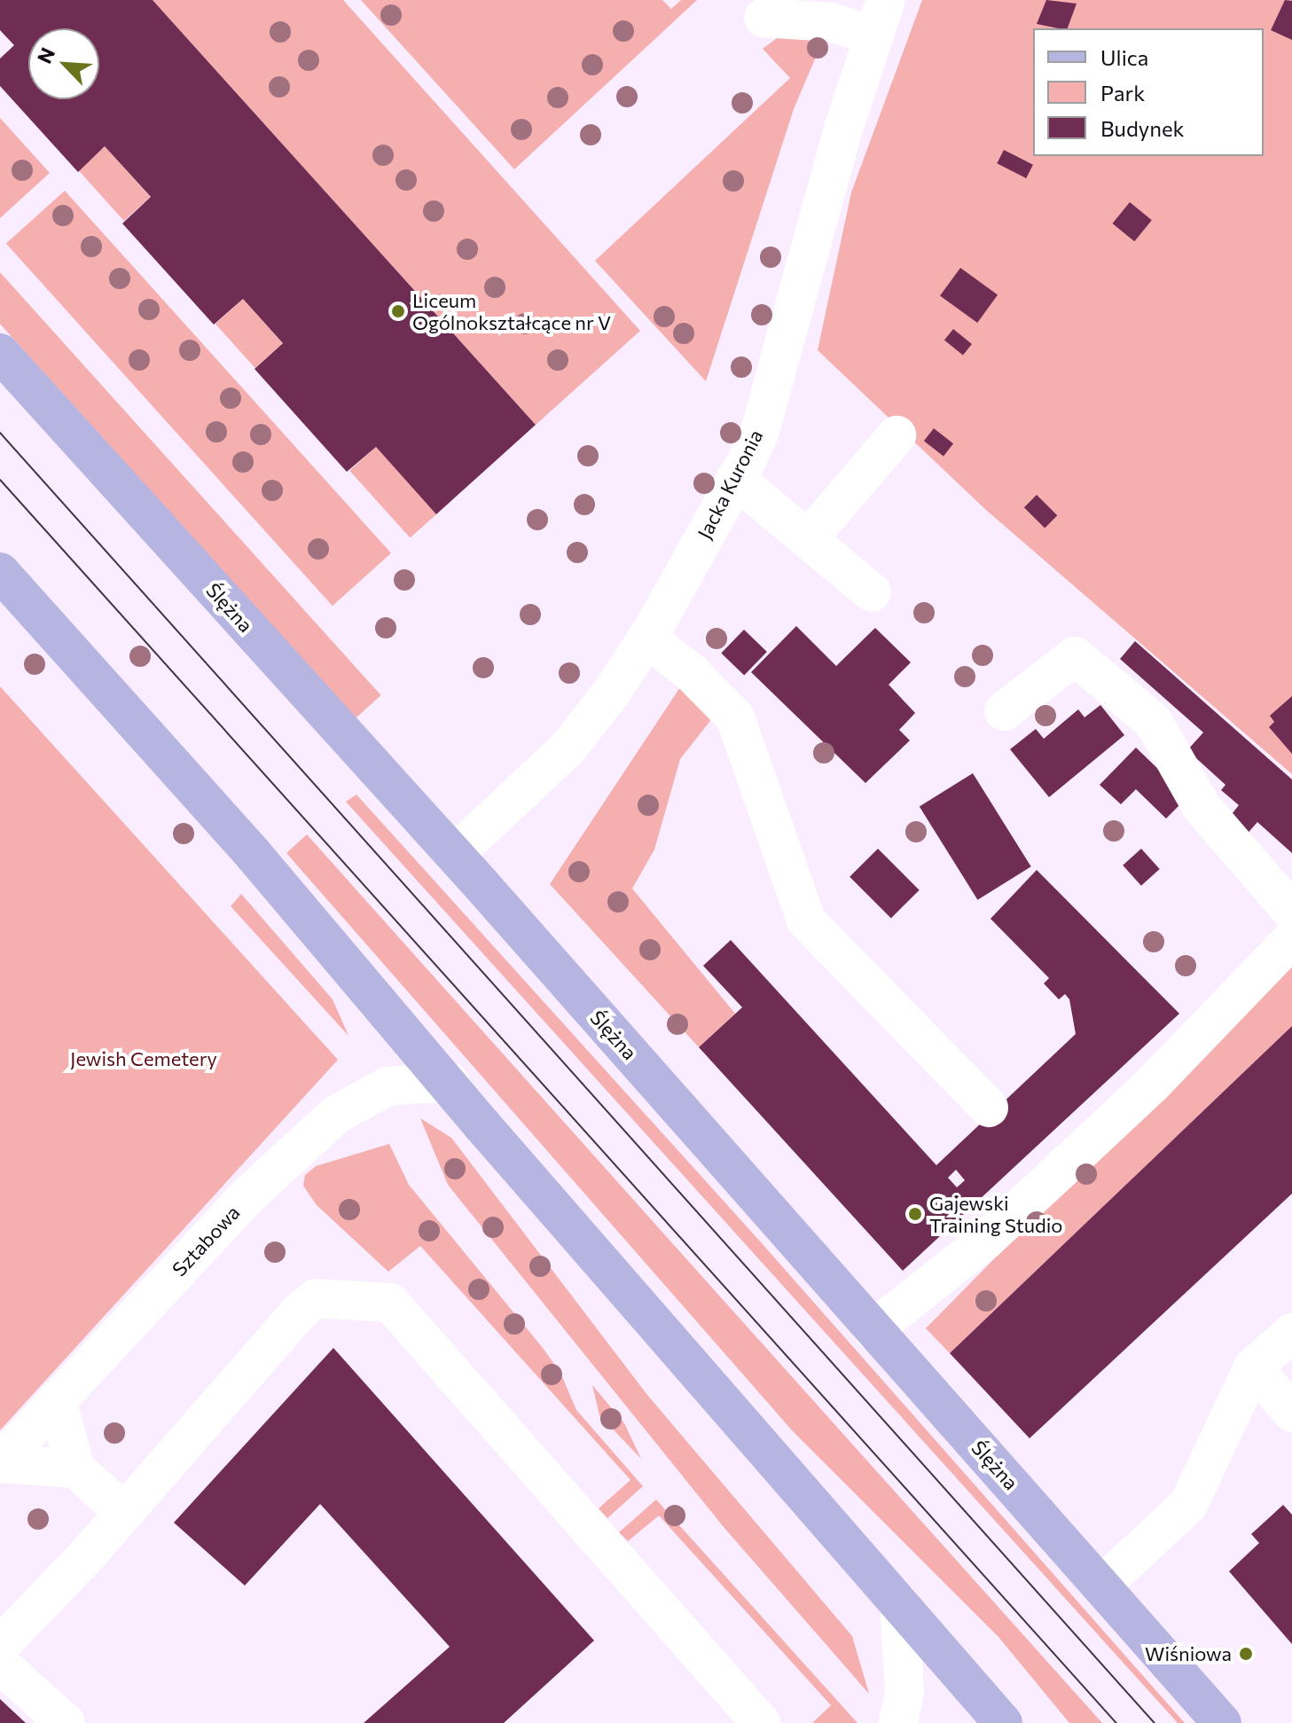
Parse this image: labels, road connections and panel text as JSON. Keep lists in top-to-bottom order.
{
  "streets": {
    "main road": ["Ślężna"],
    "street": ["Jacka Kuronia", "Sztabowa"]
  },
  "crossings": [
    ["Jacka Kuronia", "Ślężna"]
  ],
  "parks": ["Jewish Cemetery"],
  "places": ["Liceum Ogólnokształcące nr V", "Gajewski Training Studio", "Wiśniowa"],
  "legend": ["Ulica", "Park", "Budynek"],
  "north": "top left"
}
